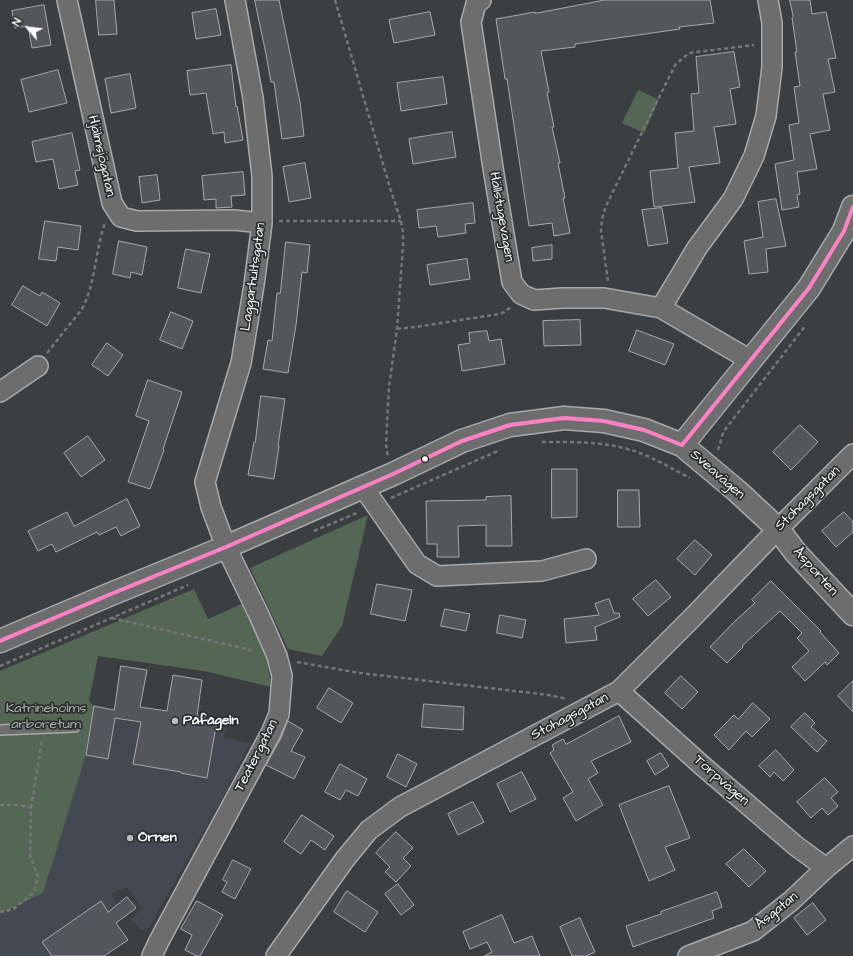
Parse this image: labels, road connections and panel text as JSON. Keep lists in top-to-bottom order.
{
  "streets": {
    "street": [
      "Hjälmsjögatan",
      "Hällstugevägen",
      "Laggarhultsgatan",
      "Sveavägen",
      "Stohagsgatan",
      "Åsporten",
      "Teatergatan",
      "Torpvägen",
      "Åsgatan"
    ]
  },
  "crossings": [
    ["Hjälmsjögatan", "Laggarhultsgatan"],
    ["Laggarhultsgatan", "Sveavägen"],
    ["Laggarhultsgatan", "Teatergatan"],
    ["Sveavägen", "Stohagsgatan"],
    ["Sveavägen", "Åsporten"],
    ["Sveavägen", "Teatergatan"],
    ["Stohagsgatan", "Åsporten"],
    ["Stohagsgatan", "Torpvägen"],
    ["Torpvägen", "Åsgatan"]
  ],
  "parks": ["Katrineholms arboretum"],
  "places": ["Påfågeln", "Örnen"],
  "north": "top left"
}
